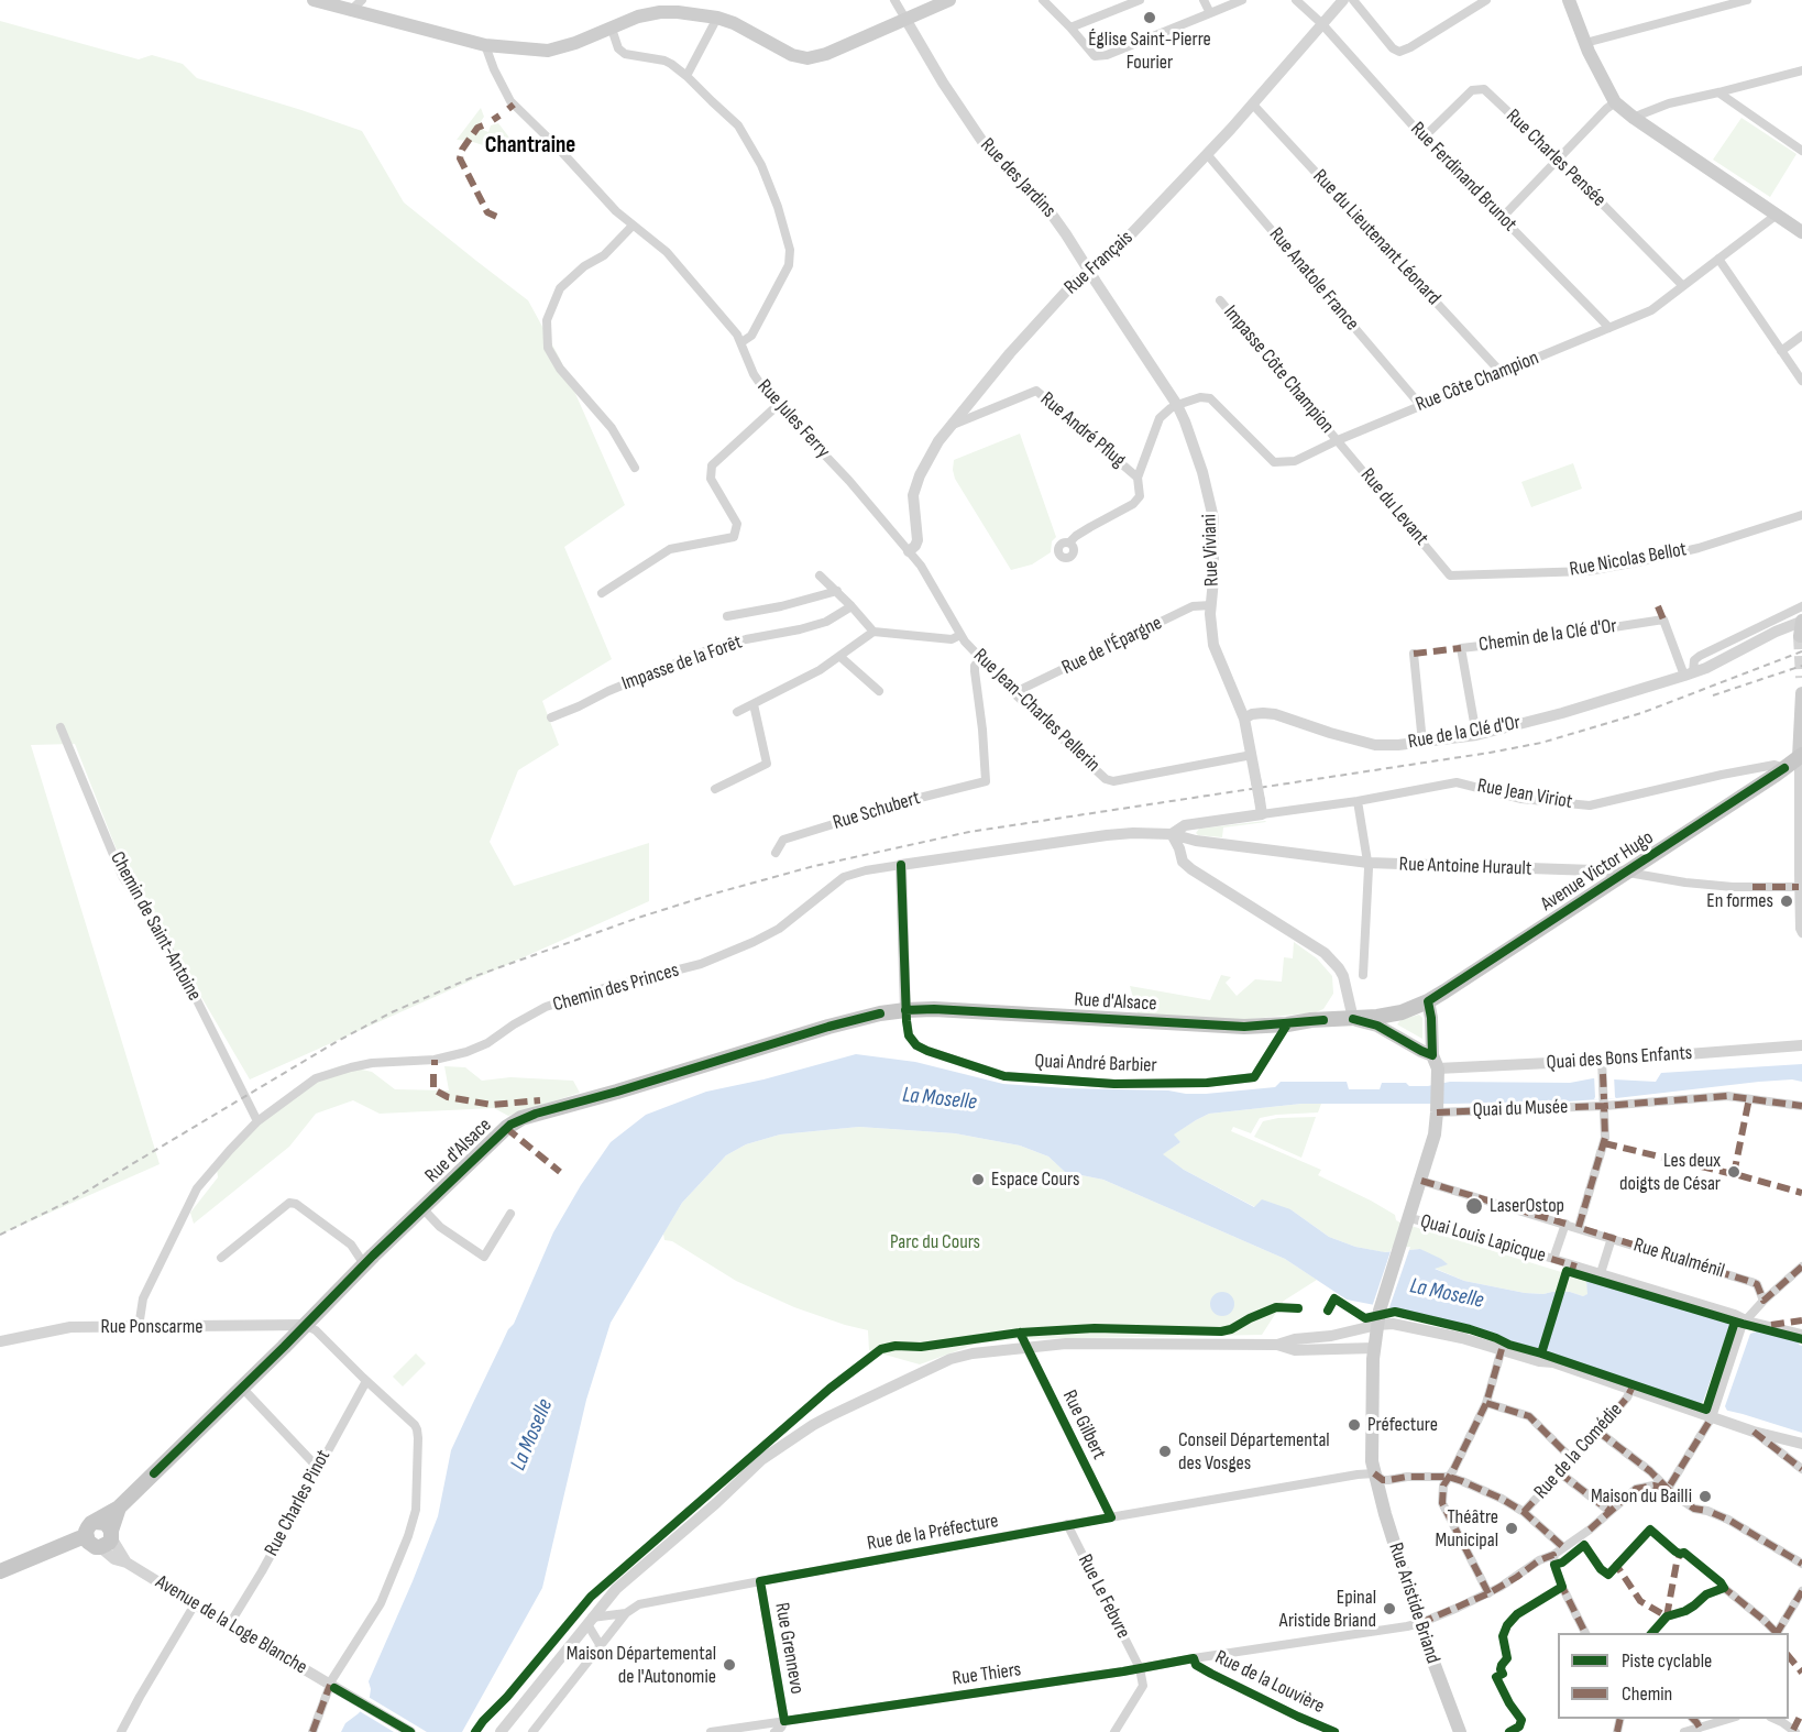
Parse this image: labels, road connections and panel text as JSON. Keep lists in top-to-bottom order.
{
  "streets": {
    "main road": ["Avenue Victor Hugo", "Rue d'Alsace", "Rue Aristide Briand"],
    "street": [
      "Rue Charles Pensée",
      "Rue Ferdinand Brunot",
      "Rue des Jardins",
      "Rue du Lieutenant Léonard",
      "Rue Français",
      "Rue Anatole France",
      "Impasse Côte Champion",
      "Rue Côte Champion",
      "Rue Jules Ferry",
      "Rue André Pflug",
      "Rue du Levant",
      "Rue Viviani",
      "Rue Nicolas Bellot",
      "Chemin de la Clé d'Or",
      "Rue de l'Épargne",
      "Impasse de la Forêt",
      "Rue Jean-Charles Pellerin",
      "Rue de la Clé d'Or",
      "Rue Jean Viriot",
      "Rue Schubert",
      "Rue Antoine Hurault",
      "Chemin de Saint-Antoine",
      "Chemin des Princes",
      "Quai des Bons Enfants",
      "Quai André Barbier",
      "Quai du Musée",
      "Quai Louis Lapicque",
      "Rue Rualménil",
      "Rue Ponscarme",
      "Rue Gilbert",
      "Rue de la Comédie",
      "Rue Charles Pinot",
      "Rue de la Préfecture",
      "Rue Le Febvre",
      "Avenue de la Loge Blanche",
      "Rue Grennevo",
      "Rue Thiers",
      "Rue de la Louvière"
    ]
  },
  "crossings": [
    ["Rue Charles Pensée", "Rue Ferdinand Brunot"],
    ["Rue Charles Pensée", "Rue Côte Champion"],
    ["Rue Ferdinand Brunot", "Rue Français"],
    ["Rue Ferdinand Brunot", "Rue Côte Champion"],
    ["Rue des Jardins", "Rue Français"],
    ["Rue des Jardins", "Rue Viviani"],
    ["Rue du Lieutenant Léonard", "Rue Français"],
    ["Rue du Lieutenant Léonard", "Rue Côte Champion"],
    ["Rue Français", "Rue Anatole France"],
    ["Rue Français", "Rue Jules Ferry"],
    ["Rue Français", "Rue André Pflug"],
    ["Rue Français", "Rue Viviani"],
    ["Rue Français", "Rue Jean-Charles Pellerin"],
    ["Rue Anatole France", "Rue Côte Champion"],
    ["Impasse Côte Champion", "Rue Côte Champion"],
    ["Impasse Côte Champion", "Rue du Levant"],
    ["Rue Côte Champion", "Rue du Levant"],
    ["Rue Côte Champion", "Rue Viviani"],
    ["Rue Jules Ferry", "Rue Jean-Charles Pellerin"],
    ["Rue du Levant", "Rue Nicolas Bellot"],
    ["Rue Viviani", "Rue de l'Épargne"],
    ["Rue Viviani", "Rue Jean-Charles Pellerin"],
    ["Rue Viviani", "Rue de la Clé d'Or"],
    ["Rue Viviani", "Rue Jean Viriot"],
    ["Chemin de la Clé d'Or", "Rue de la Clé d'Or"],
    ["Rue de l'Épargne", "Rue Jean-Charles Pellerin"],
    ["Rue Jean Viriot", "Avenue Victor Hugo"],
    ["Rue Antoine Hurault", "Avenue Victor Hugo"],
    ["Rue Antoine Hurault", "Chemin des Princes"],
    ["Avenue Victor Hugo", "Rue d'Alsace"],
    ["Avenue Victor Hugo", "Rue Aristide Briand"],
    ["Chemin de Saint-Antoine", "Chemin des Princes"],
    ["Chemin des Princes", "Rue Ponscarme"],
    ["Rue d'Alsace", "Quai André Barbier"],
    ["Rue d'Alsace", "Rue Ponscarme"],
    ["Rue d'Alsace", "Avenue de la Loge Blanche"],
    ["Quai des Bons Enfants", "Rue Aristide Briand"],
    ["Quai du Musée", "Rue Aristide Briand"],
    ["Quai Louis Lapicque", "Rue Aristide Briand"],
    ["Rue Rualménil", "Rue Aristide Briand"],
    ["Rue Gilbert", "Rue de la Préfecture"],
    ["Rue Charles Pinot", "Avenue de la Loge Blanche"],
    ["Rue de la Préfecture", "Rue Le Febvre"],
    ["Rue de la Préfecture", "Rue Aristide Briand"],
    ["Rue de la Préfecture", "Rue Grennevo"],
    ["Rue Le Febvre", "Rue Thiers"],
    ["Rue Aristide Briand", "Rue Thiers"],
    ["Rue Grennevo", "Rue Thiers"],
    ["Rue Thiers", "Rue de la Louvière"]
  ],
  "districts": ["Chantraine"],
  "water": ["La Moselle"],
  "parks": ["Parc du Cours"],
  "places": [
    "Église Saint-Pierre Fourier",
    "En formes",
    "Les deux doigts de César",
    "Espace Cours",
    "LaserOstop",
    "Préfecture",
    "Conseil Départemental des Vosges",
    "Maison du Bailli",
    "Théâtre Municipal",
    "Epinal Aristide Briand",
    "Maison Départemental de l'Autonomie"
  ],
  "legend": ["Piste cyclable", "Chemin"]
}
